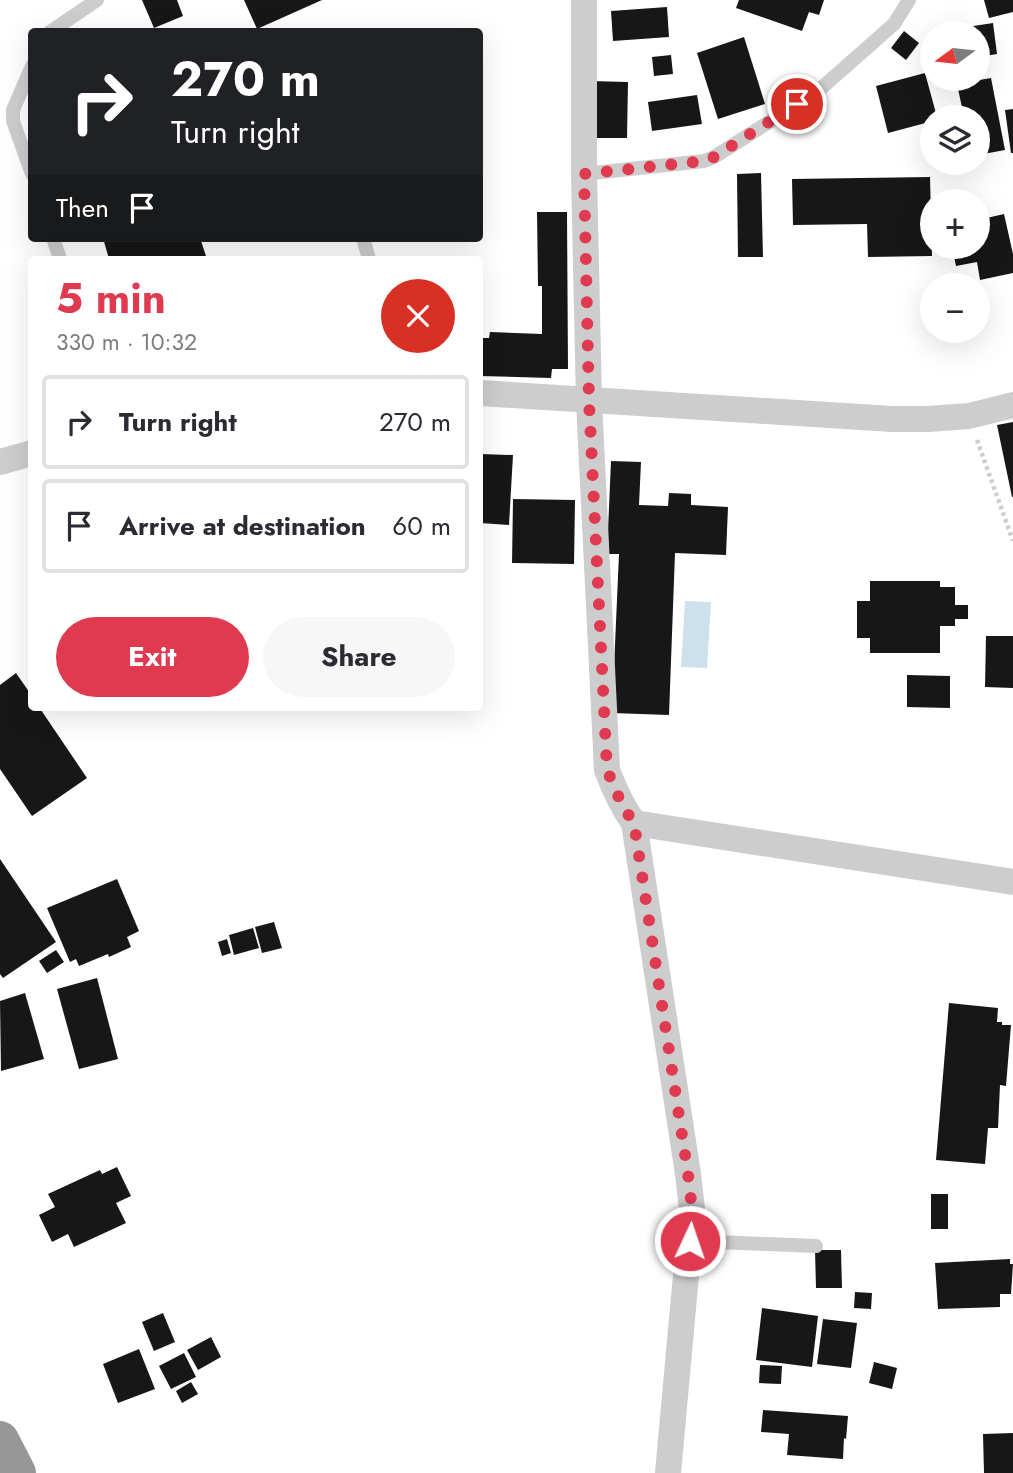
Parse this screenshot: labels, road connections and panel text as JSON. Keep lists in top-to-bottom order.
{
  "north": "left",
  "page": {
    "map_buttons": ["+", "−"],
    "turn": ["270 m", "Turn right"],
    "then": "Then",
    "heading": ["5 min", "330 m · 10:32"],
    "list": [
      {
        "name": "Turn right",
        "value": "270 m"
      },
      {
        "name": "Arrive at destination",
        "value": "60 m"
      }
    ],
    "buttons": ["Exit", "Share"]
  }
}
